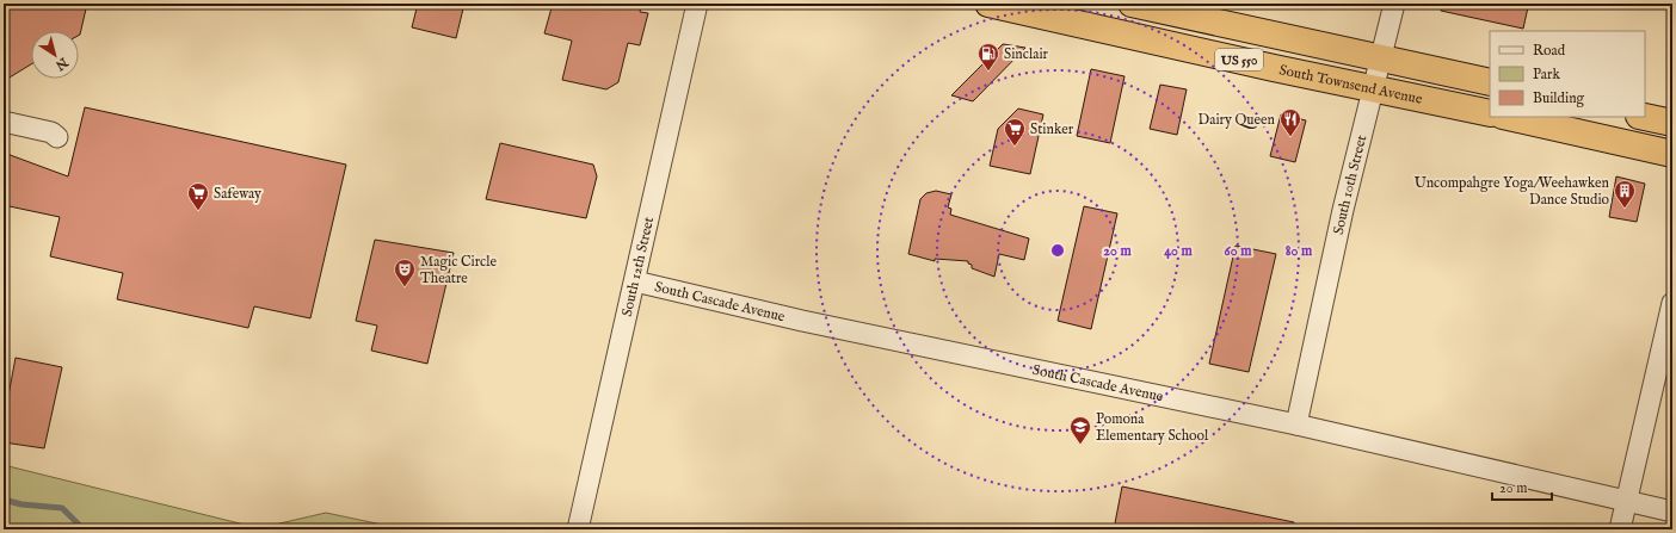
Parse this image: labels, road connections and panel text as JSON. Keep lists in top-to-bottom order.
{
  "streets": {
    "highway": ["US 550", "South Townsend Avenue"],
    "street": ["South 10th Street", "South 12th Street", "South Cascade Avenue"]
  },
  "crossings": [
    ["US 550", "South 10th Street"],
    ["South Townsend Avenue", "South 10th Street"],
    ["South 10th Street", "South Cascade Avenue"],
    ["South 12th Street", "South Cascade Avenue"]
  ],
  "places": {
    "fuel station": ["Sinclair"],
    "restaurant": ["Dairy Queen"],
    "supermarket": ["Stinker", "Safeway"],
    "building": ["Uncompahgre Yoga/Weehawken Dance Studio"],
    "theatre": ["Magic Circle Theatre"],
    "school or university": ["Pomona Elementary School"]
  },
  "legend": ["Road", "Park", "Building"],
  "scale_bar": "20 m",
  "north": "bottom right",
  "rings": [
    "20 m",
    "40 m",
    "60 m",
    "80 m"
  ]
}
